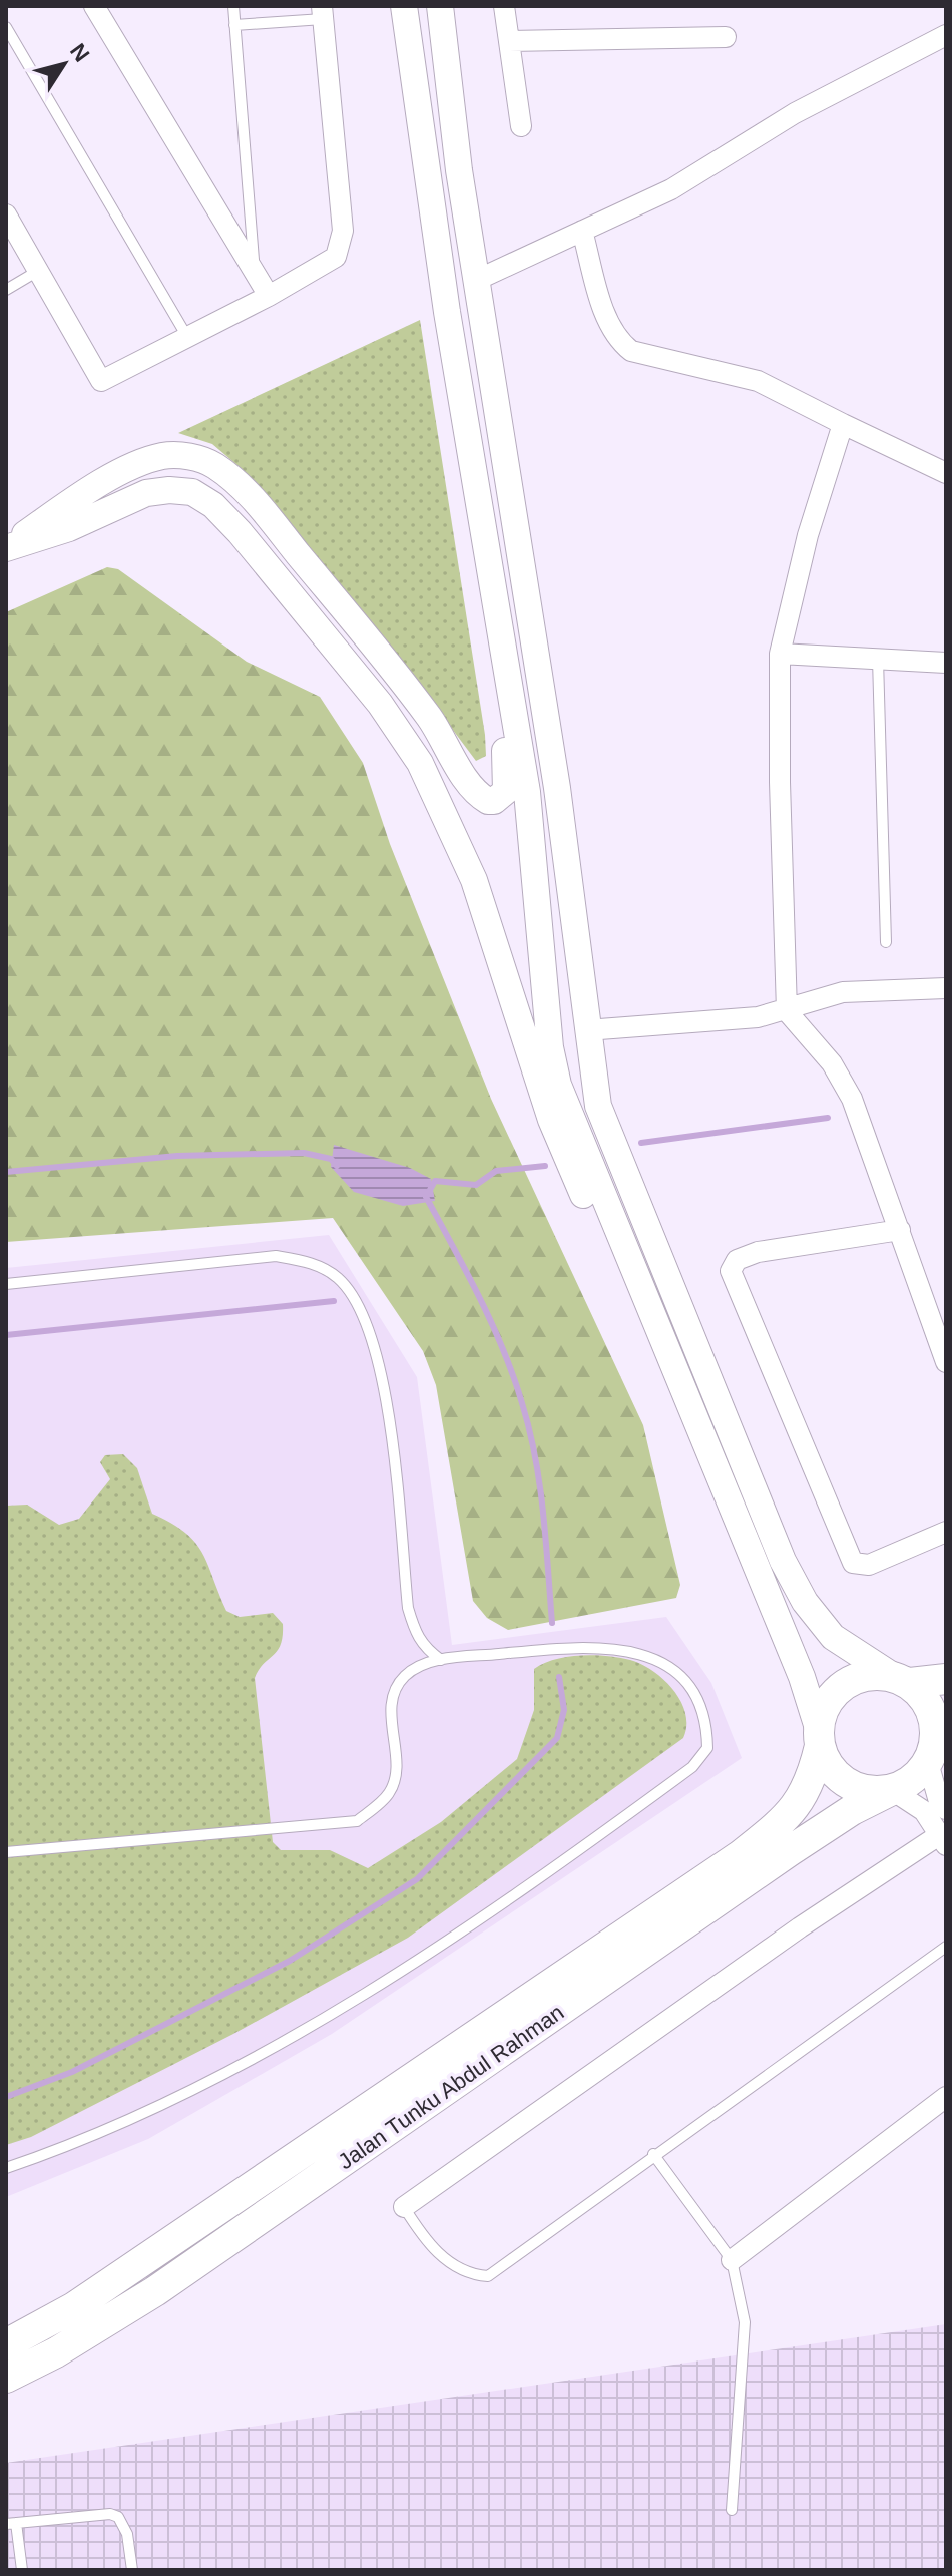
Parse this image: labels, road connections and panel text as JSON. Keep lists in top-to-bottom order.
{
  "streets": {
    "main road": ["Jalan Tunku Abdul Rahman"]
  },
  "north": "top right"
}
